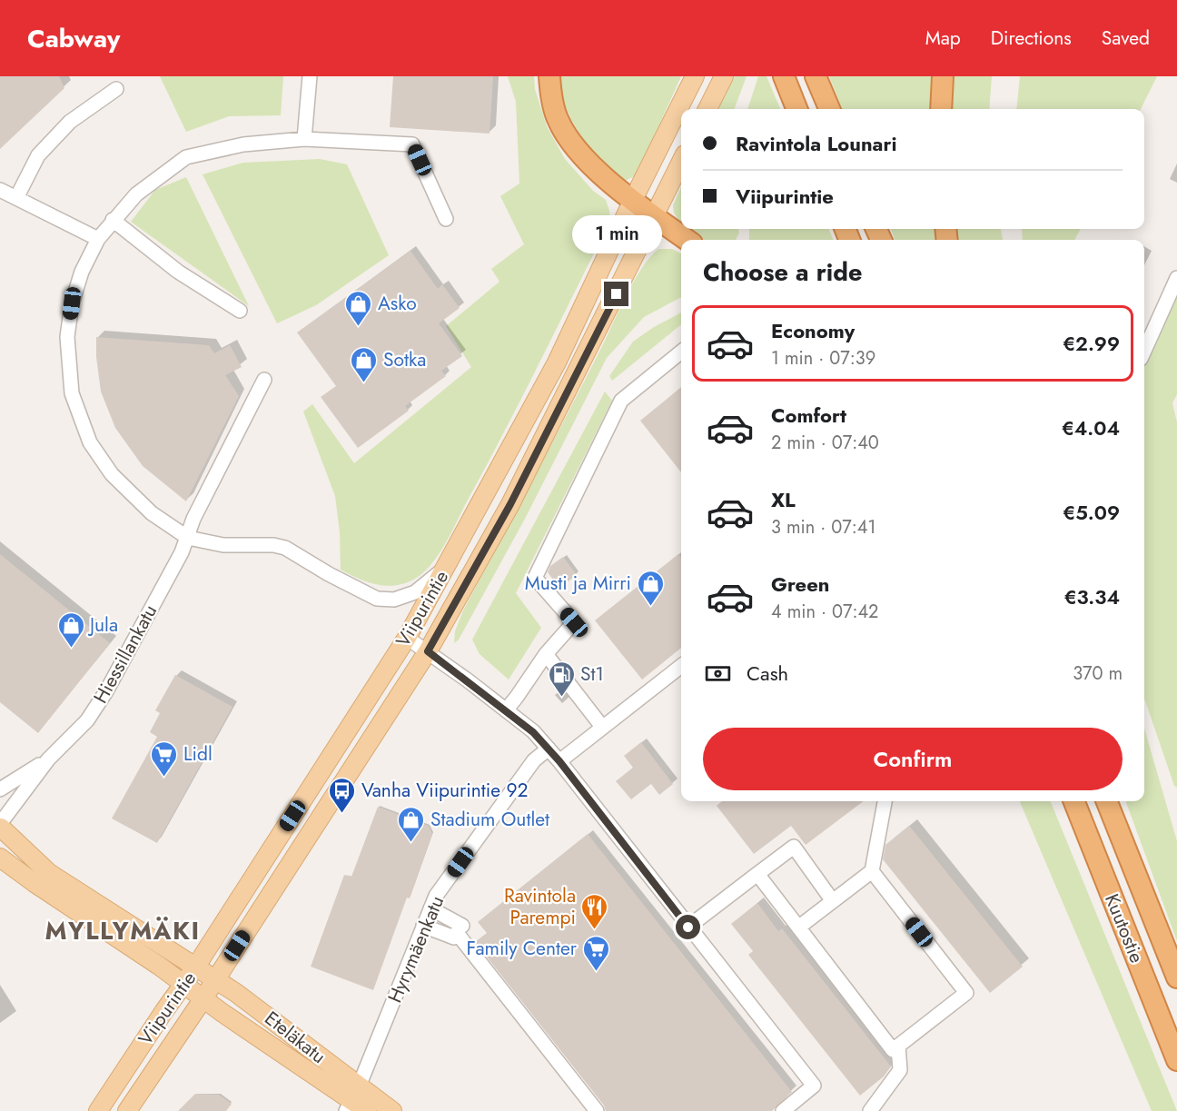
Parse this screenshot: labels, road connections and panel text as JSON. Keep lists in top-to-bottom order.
{
  "streets": {
    "highway": ["Kuutostie"],
    "main road": ["Viipurintie", "Eteläkatu"],
    "street": ["Hiessillankatu", "Hyrymäenkatu"]
  },
  "crossings": [
    ["Viipurintie", "Eteläkatu"],
    ["Hiessillankatu", "Eteläkatu"],
    ["Hyrymäenkatu", "Eteläkatu"]
  ],
  "districts": ["MYLLYMÄKI"],
  "places": {
    "shop": [
      "Asko",
      "Sotka",
      "Musti ja Mirri",
      "Jula",
      "Stadium Outlet"
    ],
    "fuel station": ["St1"],
    "supermarket": ["Lidl", "Family Center"],
    "bus stop": ["Vanha Viipurintie 92"],
    "restaurant": ["Ravintola Parempi"]
  },
  "page": {
    "header": "Cabway",
    "nav": ["Map", "Directions", "Saved"],
    "banner": ["Ravintola Lounari", "Viipurintie"],
    "bubble": "1 min",
    "heading": "Choose a ride",
    "list": [
      {
        "name": "Economy",
        "note": "1 min · 07:39",
        "value": "€2.99"
      },
      {
        "name": "Comfort",
        "note": "2 min · 07:40",
        "value": "€4.04"
      },
      {
        "name": "XL",
        "note": "3 min · 07:41",
        "value": "€5.09"
      },
      {
        "name": "Green",
        "note": "4 min · 07:42",
        "value": "€3.34"
      }
    ],
    "pay": ["Cash", "370 m"],
    "buttons": "Confirm"
  }
}
